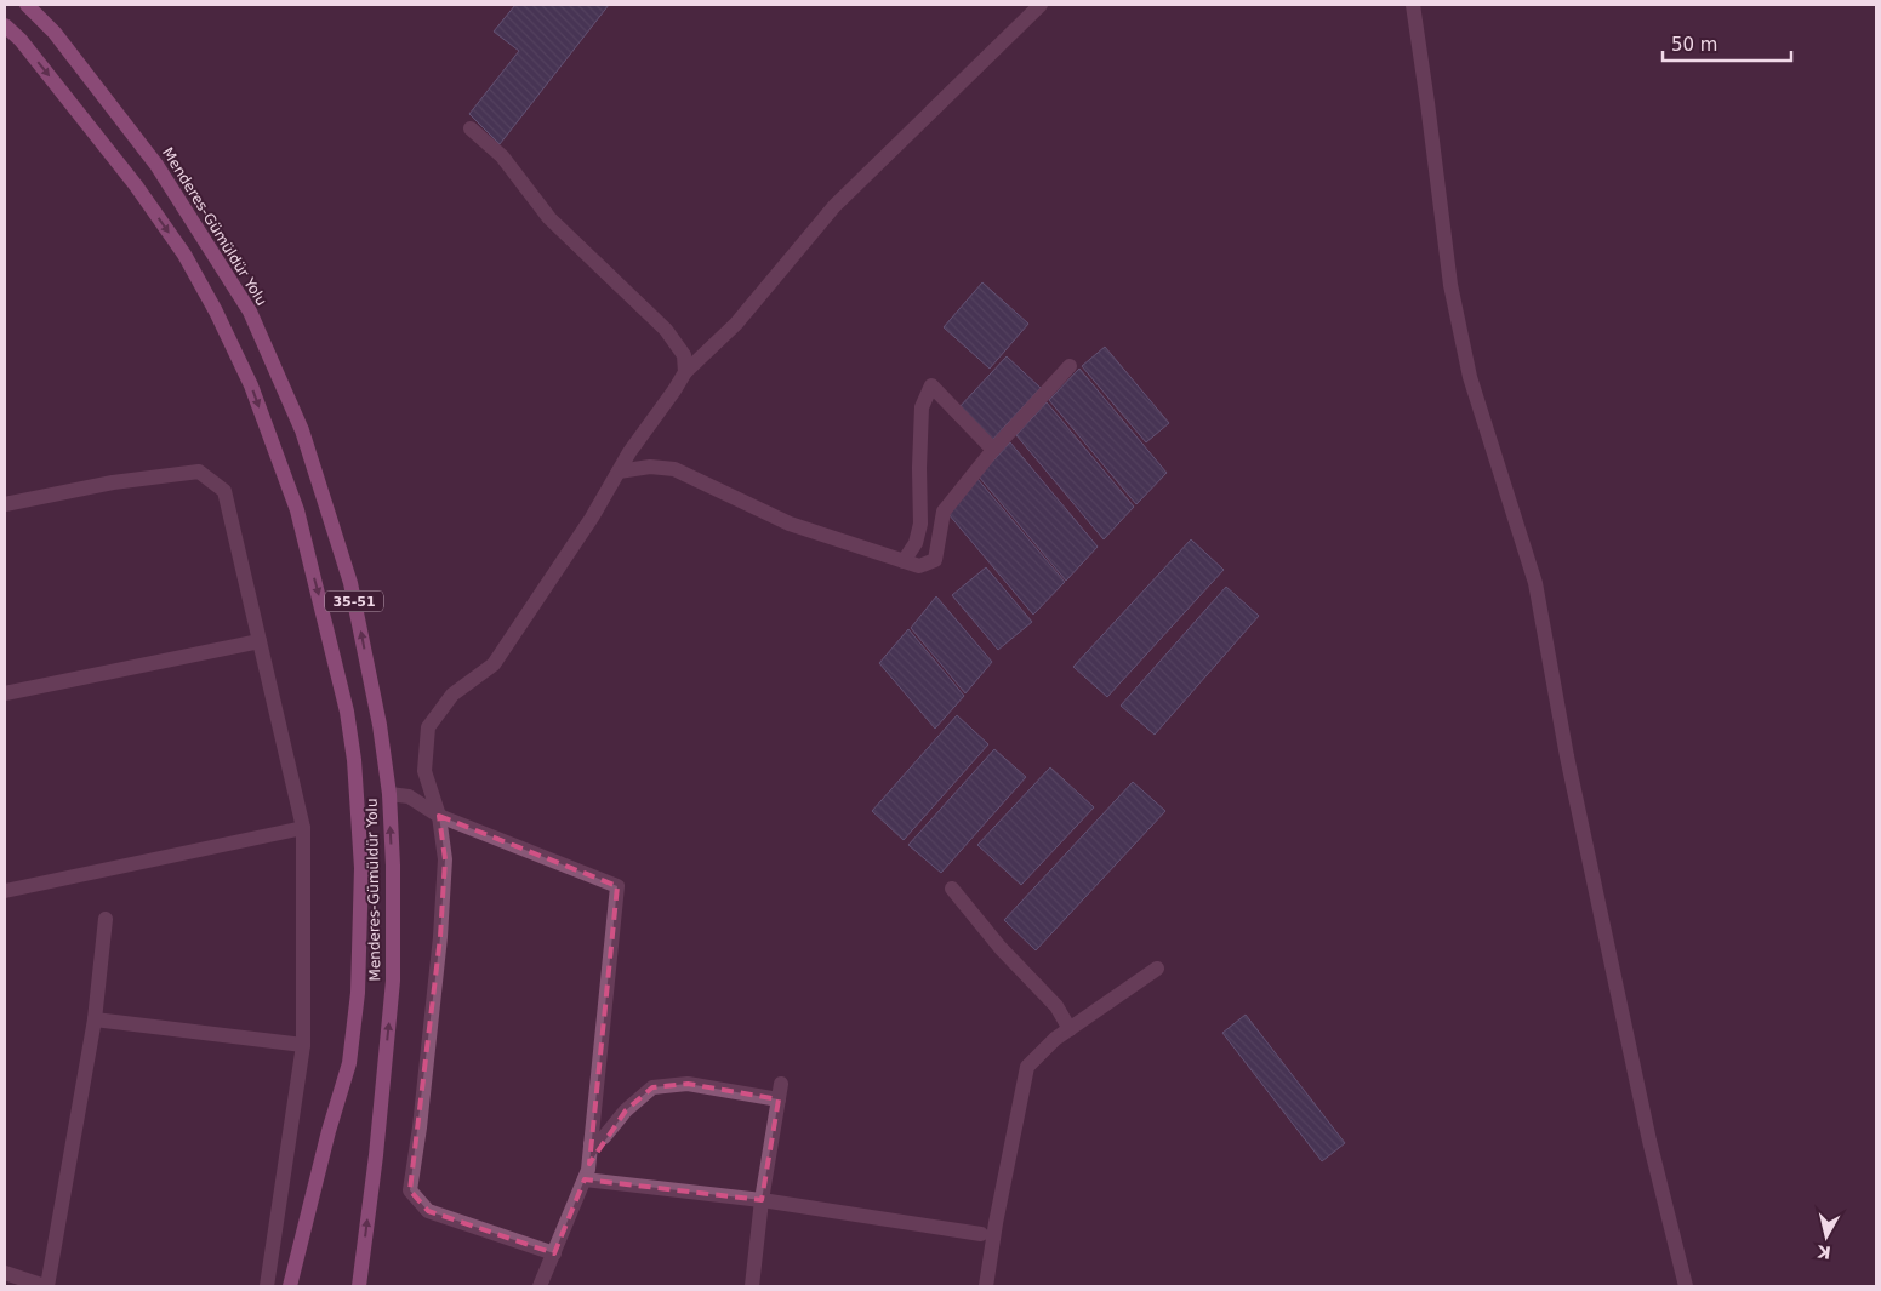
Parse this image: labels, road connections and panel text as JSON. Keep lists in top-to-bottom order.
{
  "streets": {
    "main road": ["Menderes-Gümüldür Yolu", "35-51"]
  },
  "scale_bar": "50 m",
  "north": "bottom"
}
